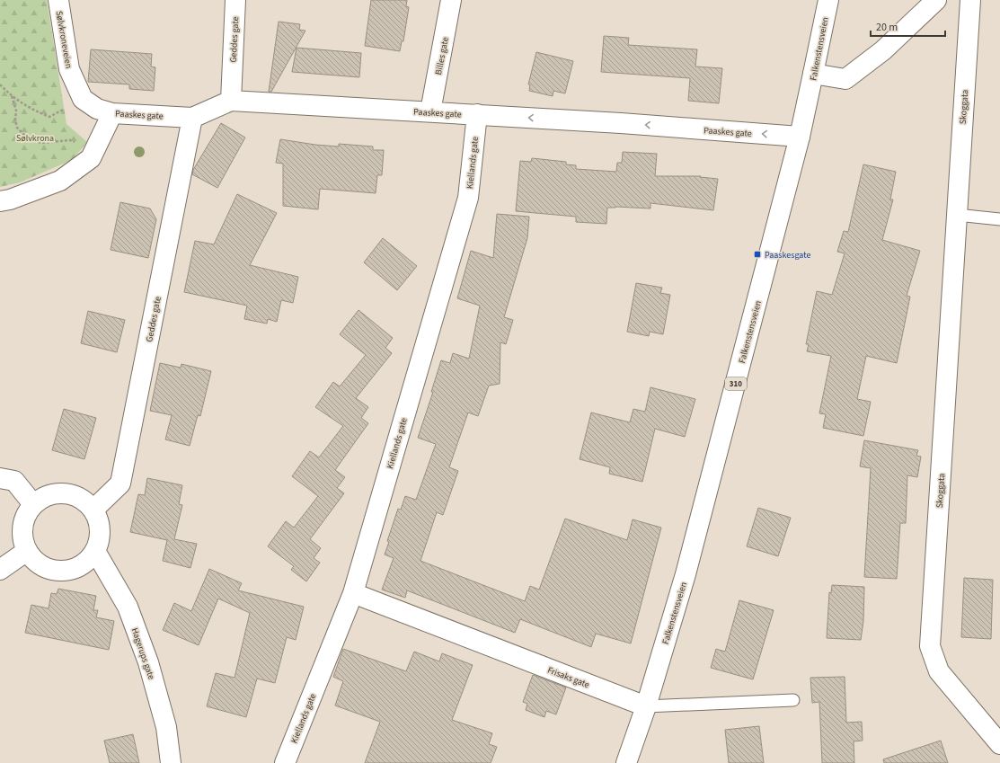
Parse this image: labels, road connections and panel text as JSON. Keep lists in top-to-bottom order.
{
  "streets": {
    "street": [
      "Sølvkroneveien",
      "Geddes gate",
      "Falkenstensveien",
      "Billes gate",
      "Skoggata",
      "Paaskes gate",
      "Kiellands gate",
      "310",
      "Hagerups gate",
      "Frisaks gate"
    ]
  },
  "crossings": [
    ["Sølvkroneveien", "Paaskes gate"],
    ["Geddes gate", "Paaskes gate"],
    ["Geddes gate", "Hagerups gate"],
    ["Falkenstensveien", "Paaskes gate"],
    ["Falkenstensveien", "Frisaks gate"],
    ["Billes gate", "Paaskes gate"],
    ["Paaskes gate", "Kiellands gate"],
    ["Kiellands gate", "Frisaks gate"]
  ],
  "one_way": ["Paaskes gate"],
  "parks": ["Sølvkrona"],
  "places": {
    "transit": ["Paaskesgate"]
  },
  "scale_bar": "20 m"
}
